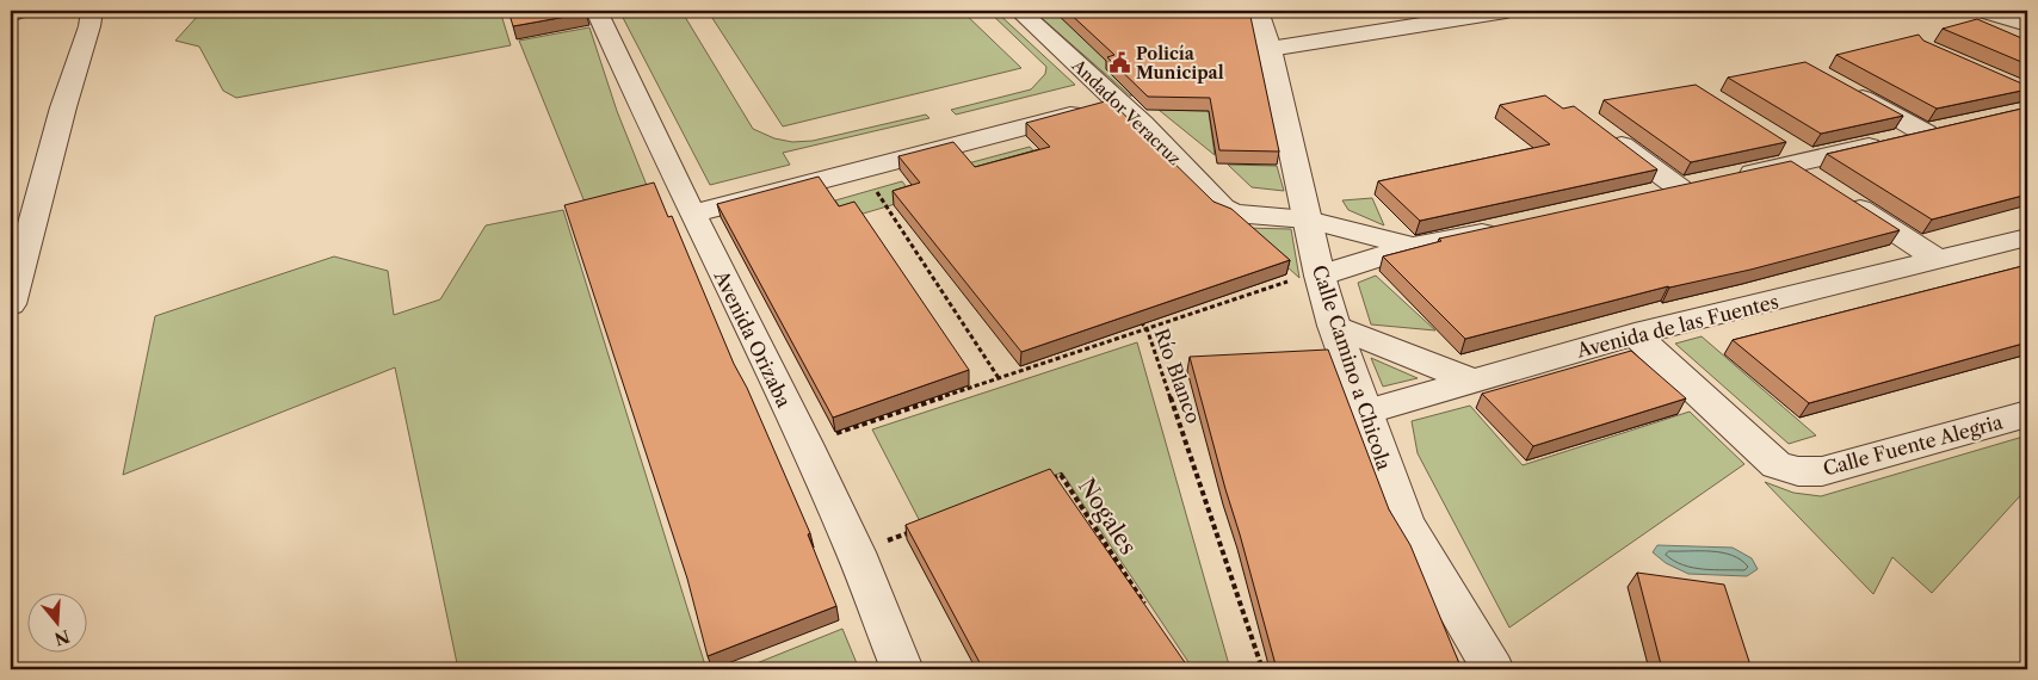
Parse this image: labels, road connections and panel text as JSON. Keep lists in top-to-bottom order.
{
  "streets": {
    "street": [
      "Andador Veracruz",
      "Avenida de las Fuentes",
      "Avenida Orizaba",
      "Calle Camino a Chicola",
      "Calle Fuente Alegria"
    ],
    "path": ["Río Blanco", "Nogales"]
  },
  "crossings": [
    ["Andador Veracruz", "Calle Camino a Chicola"],
    ["Avenida de las Fuentes", "Calle Camino a Chicola"],
    ["Avenida de las Fuentes", "Calle Fuente Alegria"]
  ],
  "places": {
    "public building": ["Policía Municipal"]
  },
  "north": "bottom"
}
